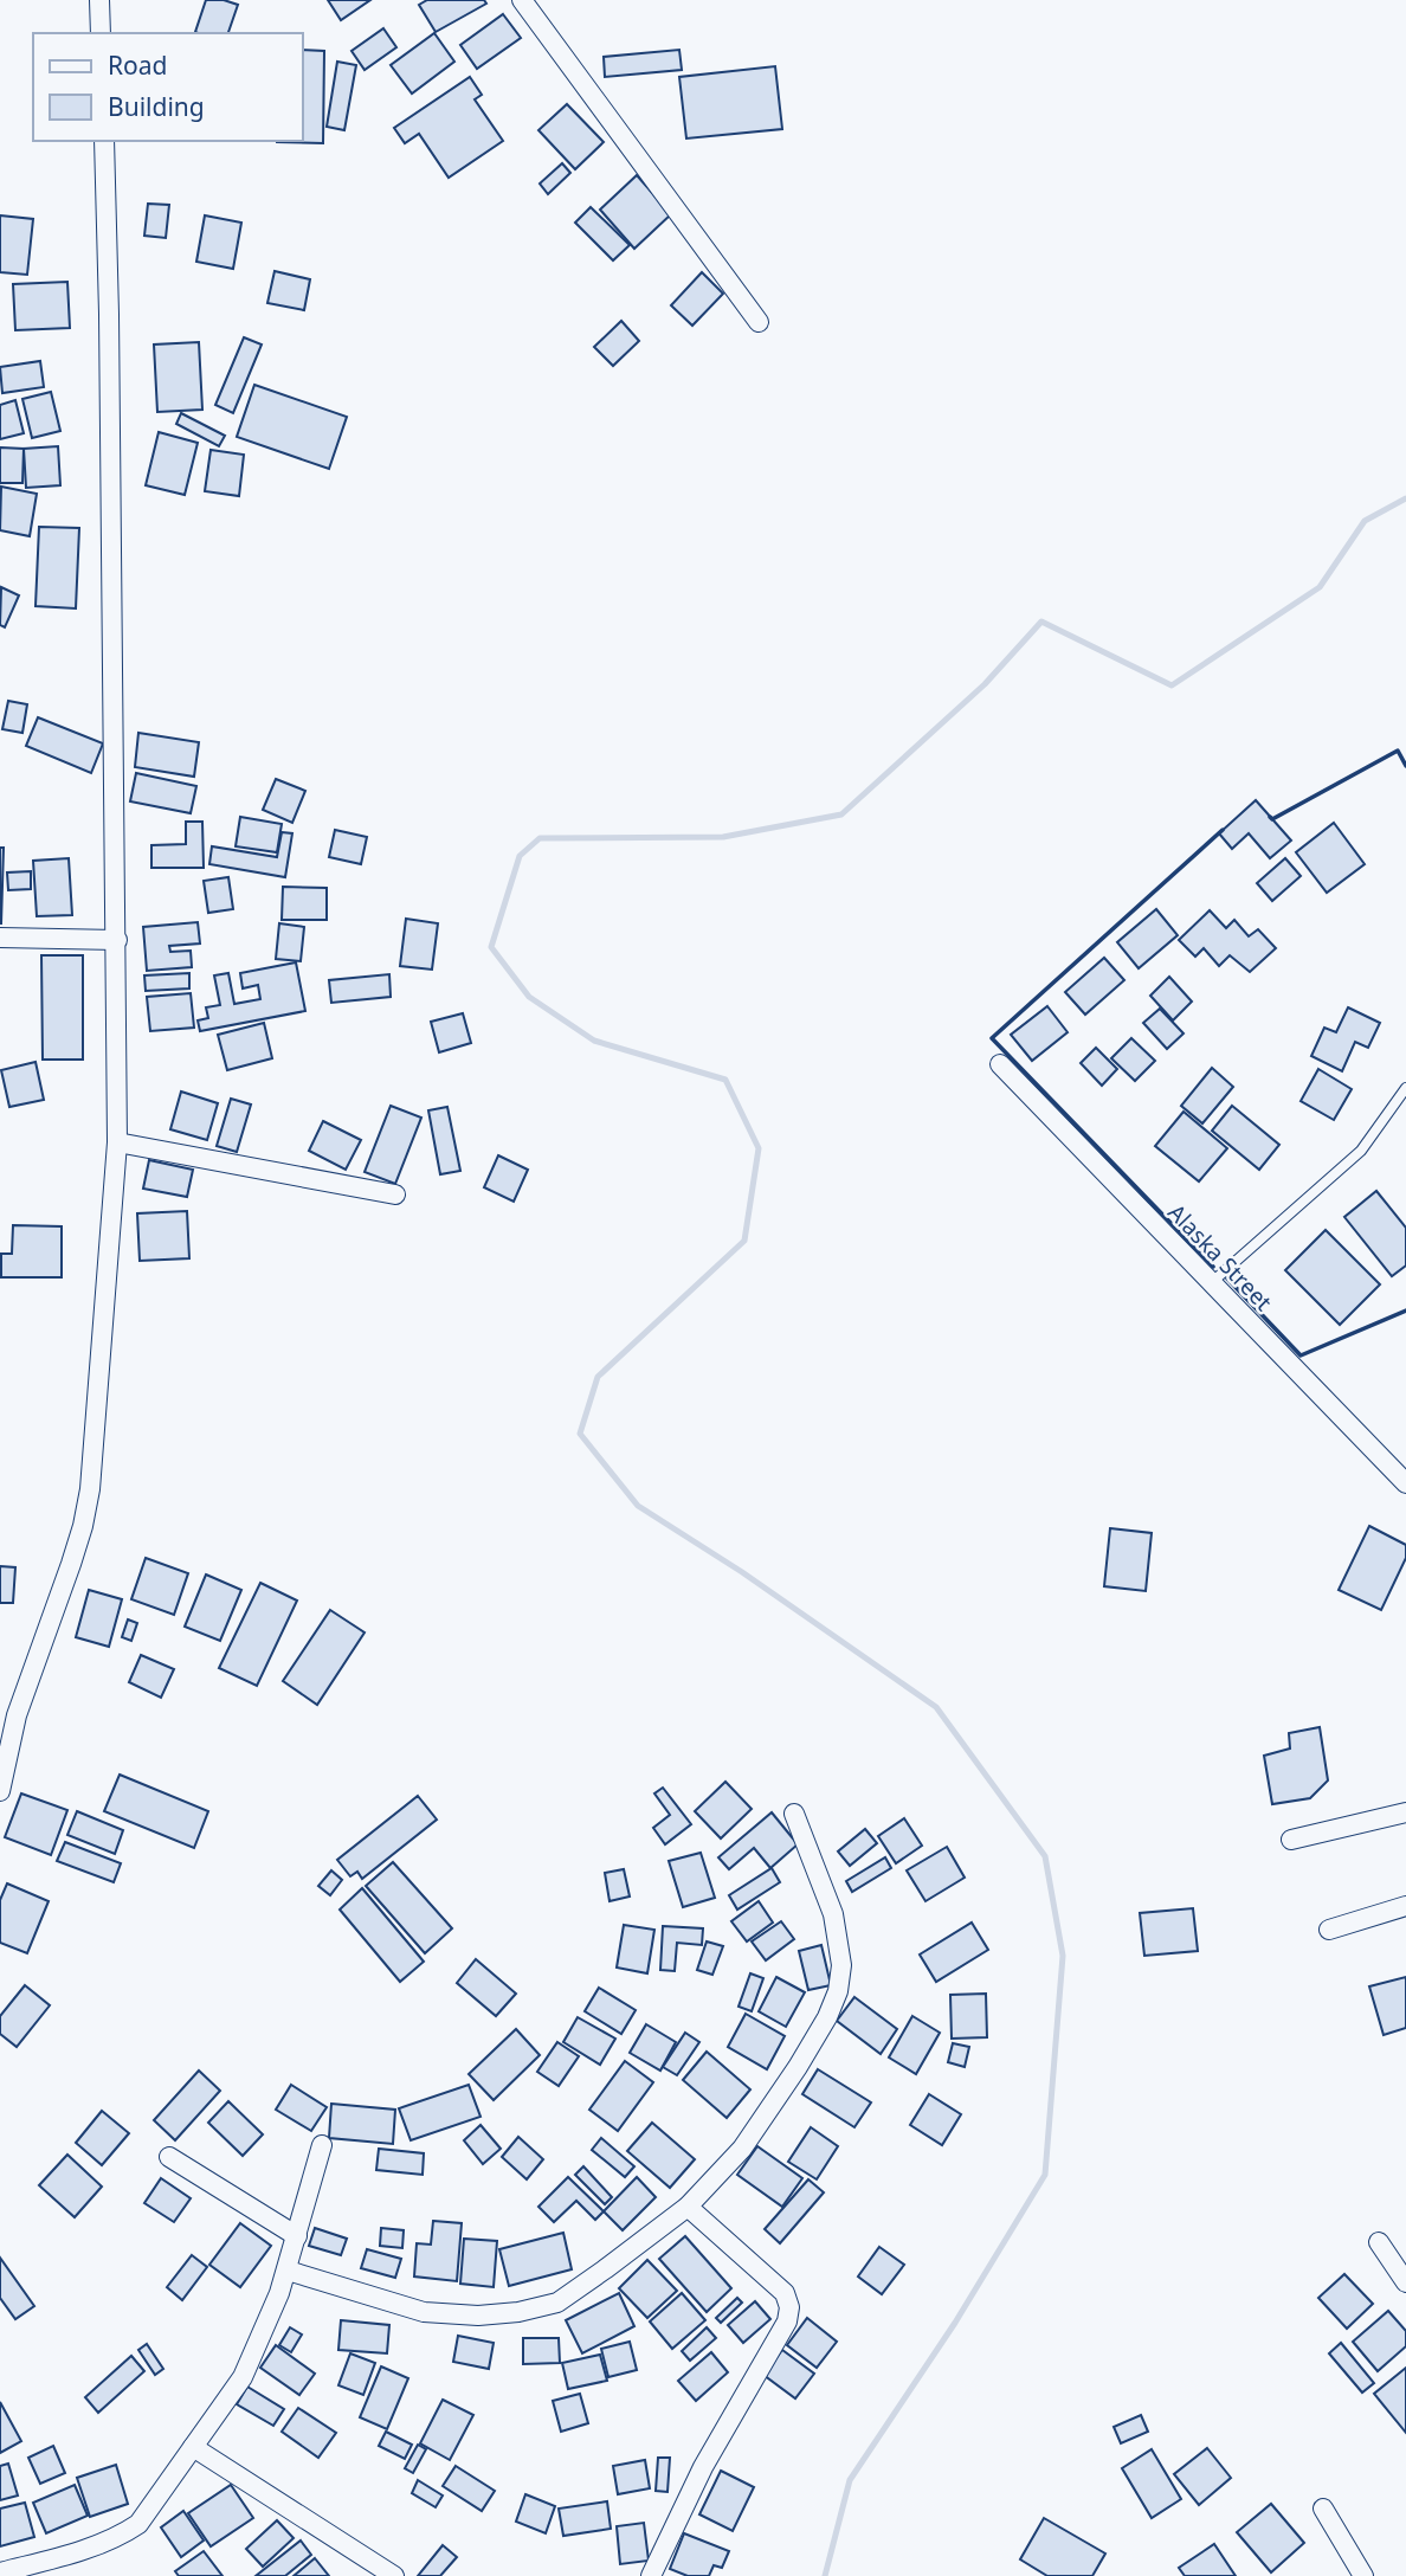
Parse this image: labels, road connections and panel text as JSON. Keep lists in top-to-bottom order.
{
  "streets": {
    "street": ["Alaska Street"]
  },
  "legend": ["Road", "Building"]
}
